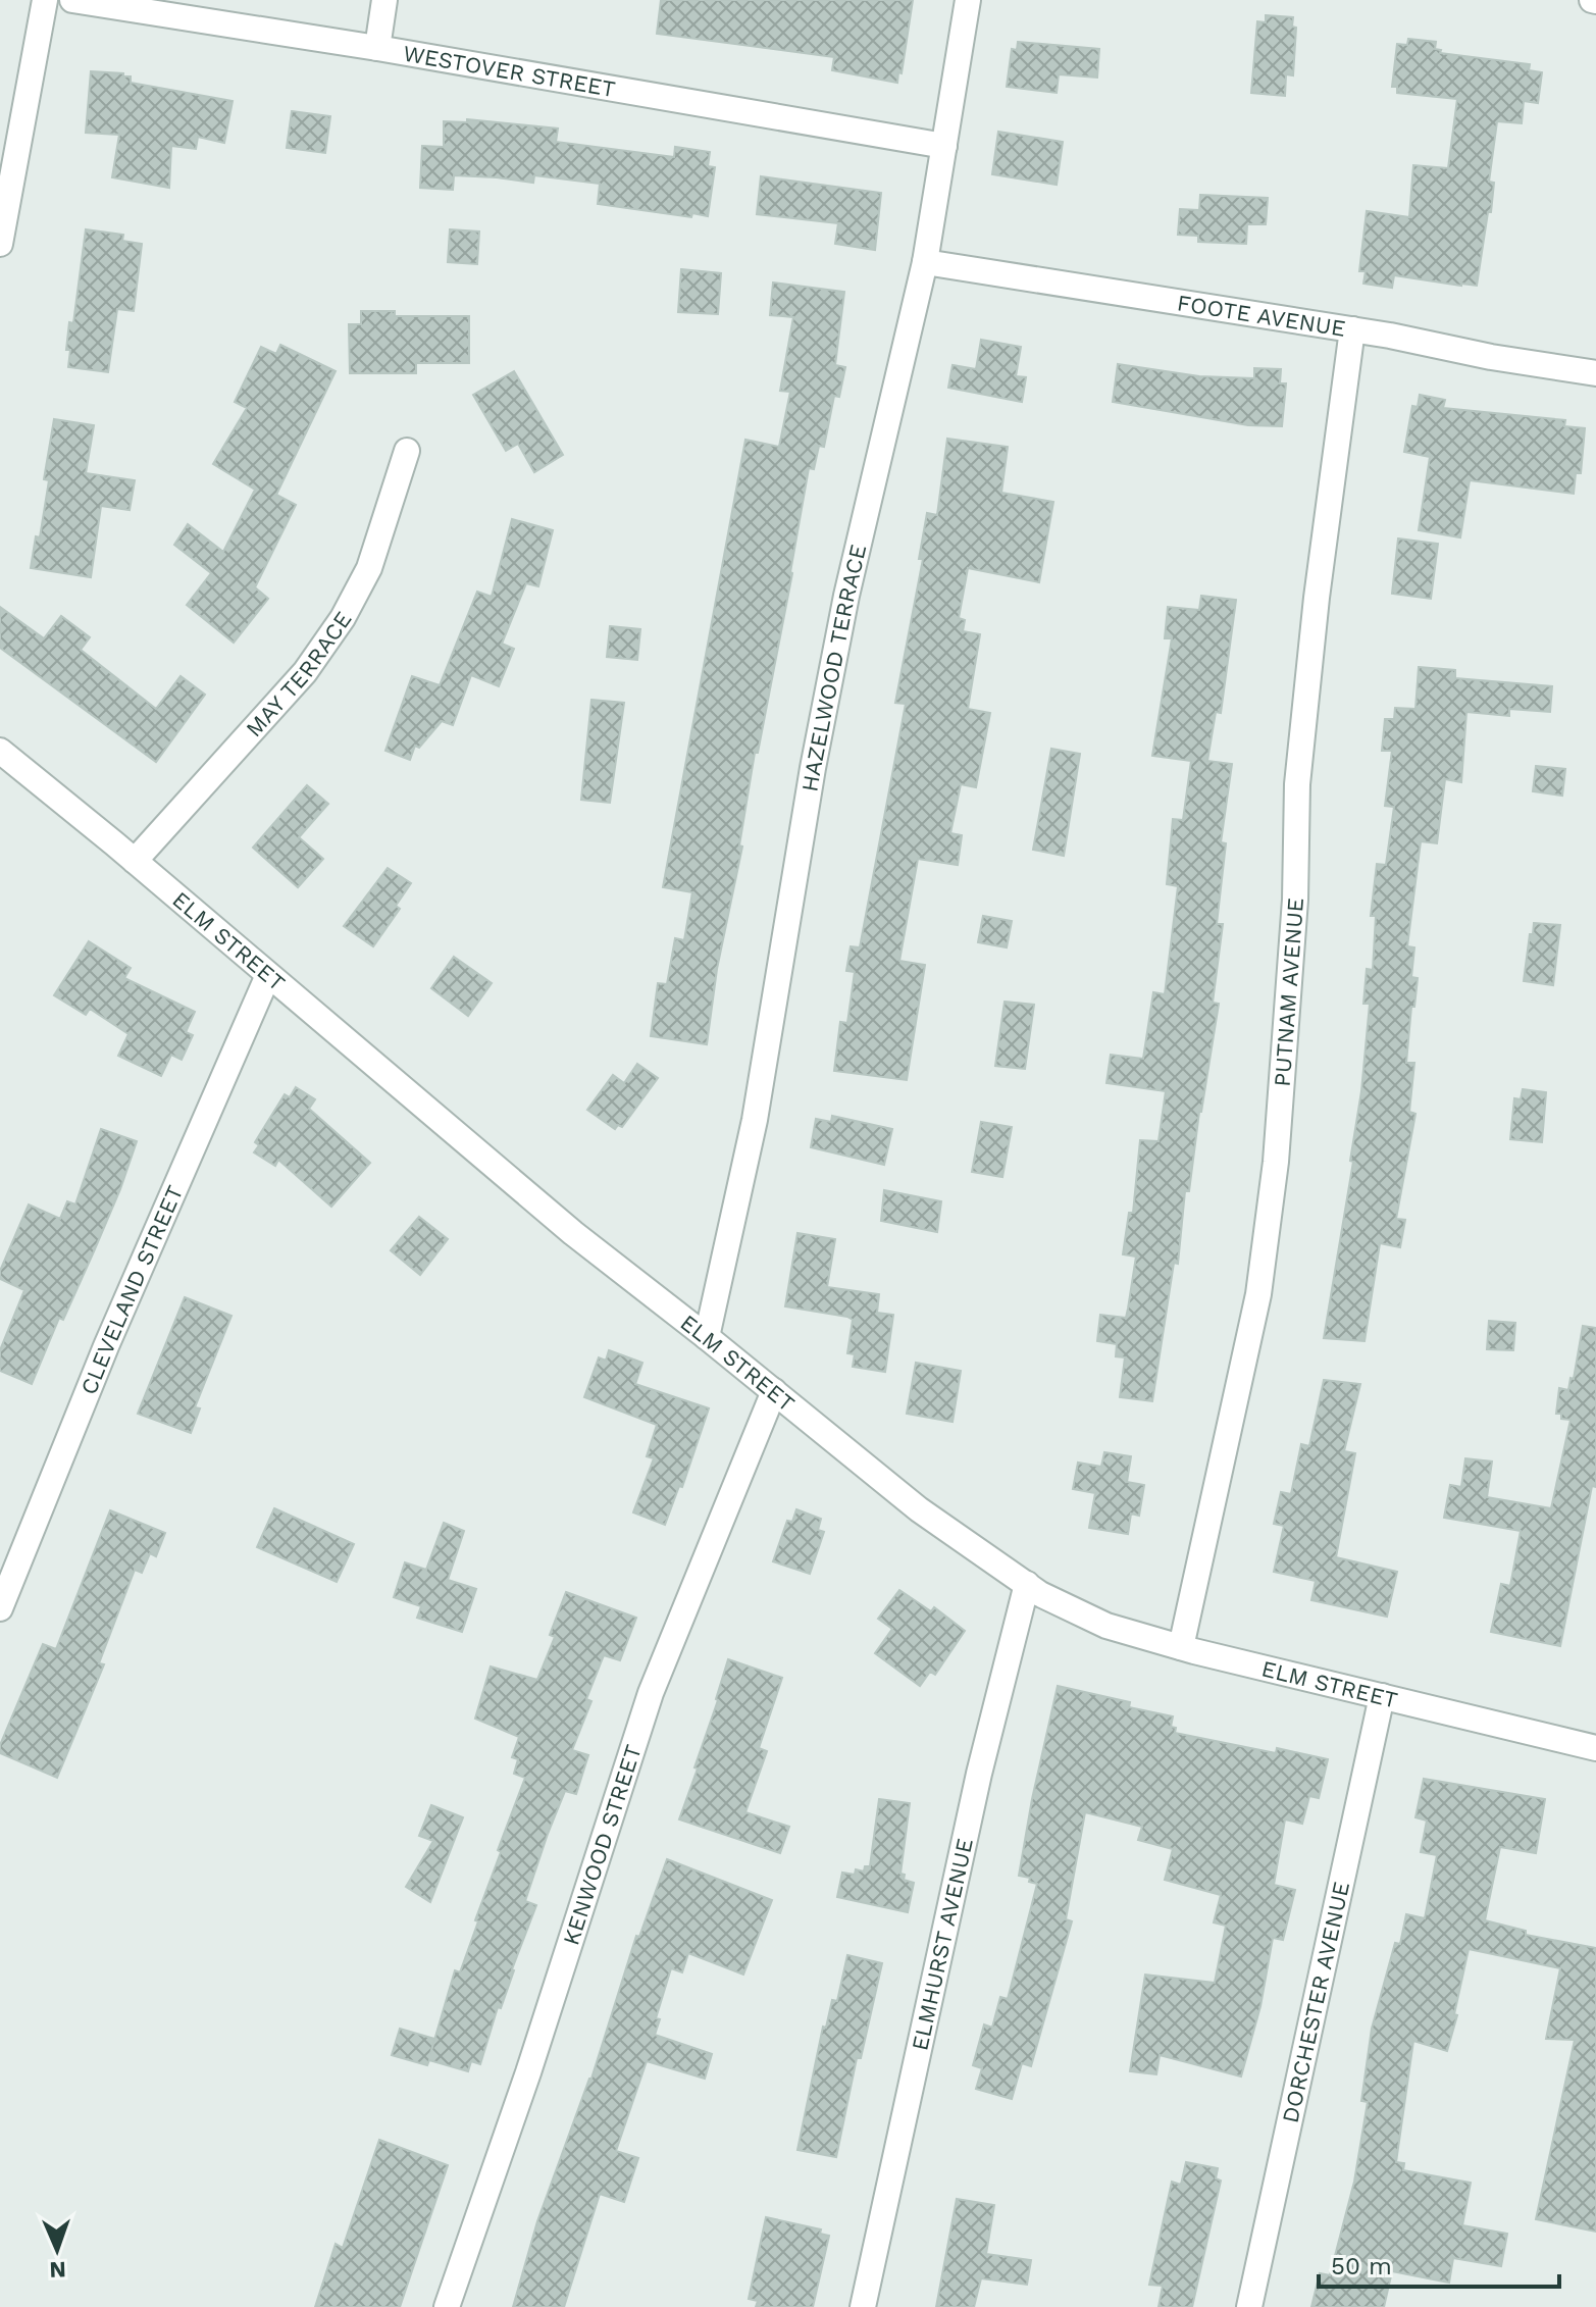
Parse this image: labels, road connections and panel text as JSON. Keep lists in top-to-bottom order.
{
  "streets": {
    "street": [
      "WESTOVER STREET",
      "FOOTE AVENUE",
      "HAZELWOOD TERRACE",
      "MAY TERRACE",
      "ELM STREET",
      "PUTNAM AVENUE",
      "CLEVELAND STREET",
      "KENWOOD STREET",
      "ELMHURST AVENUE",
      "DORCHESTER AVENUE"
    ]
  },
  "crossings": [
    ["WESTOVER STREET", "HAZELWOOD TERRACE"],
    ["FOOTE AVENUE", "HAZELWOOD TERRACE"],
    ["FOOTE AVENUE", "PUTNAM AVENUE"],
    ["HAZELWOOD TERRACE", "ELM STREET"],
    ["MAY TERRACE", "ELM STREET"],
    ["ELM STREET", "PUTNAM AVENUE"],
    ["ELM STREET", "CLEVELAND STREET"],
    ["ELM STREET", "KENWOOD STREET"],
    ["ELM STREET", "ELMHURST AVENUE"],
    ["ELM STREET", "DORCHESTER AVENUE"]
  ],
  "scale_bar": "50 m",
  "north": "bottom"
}
